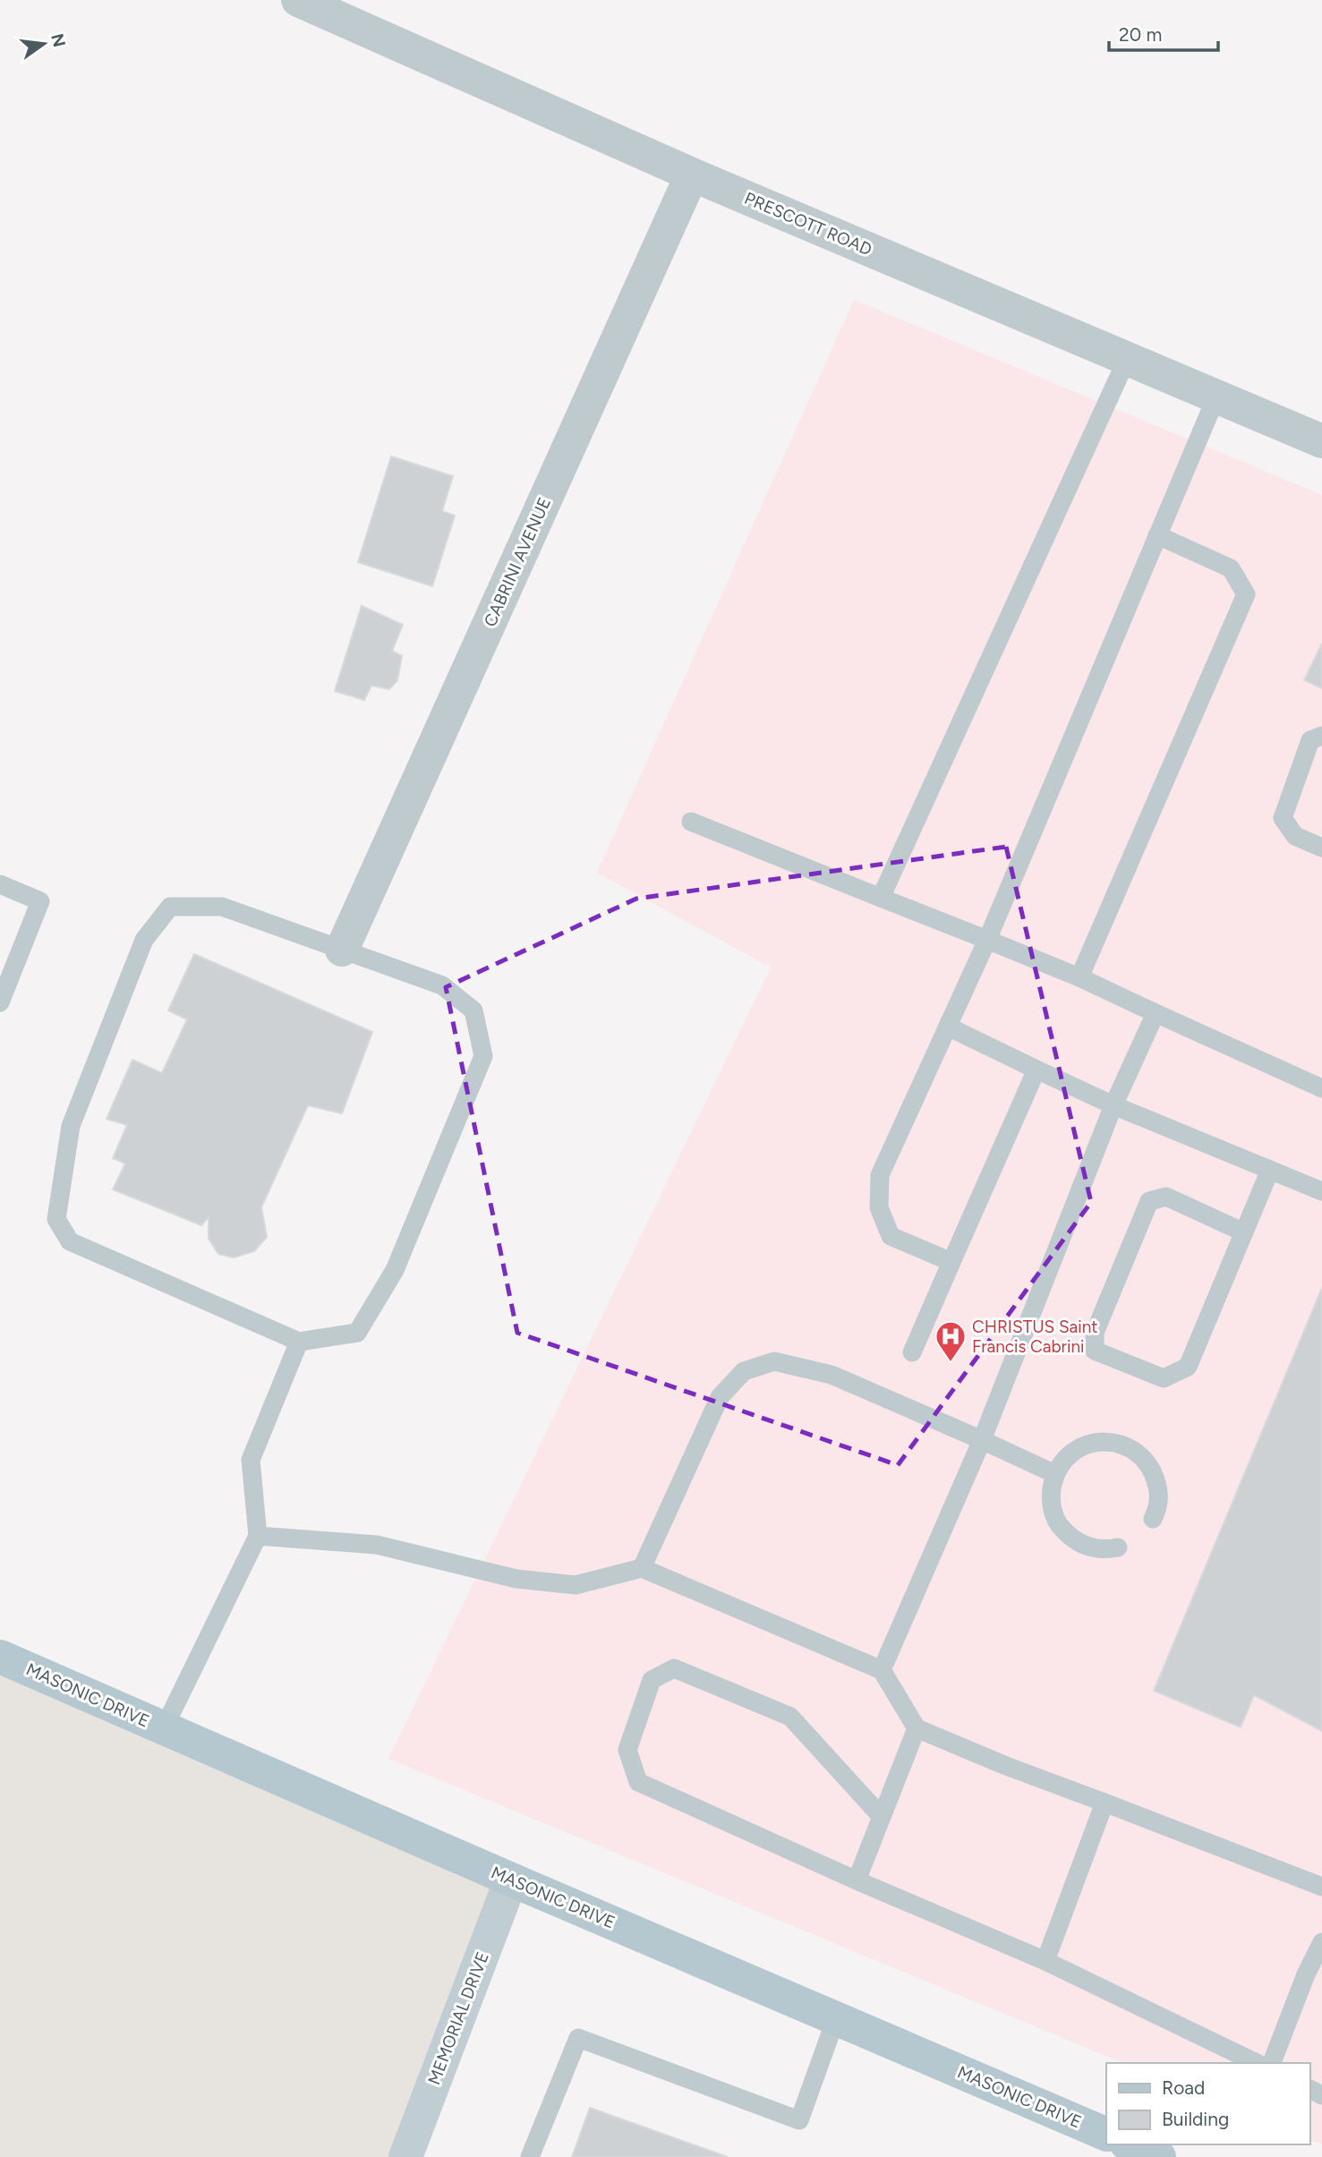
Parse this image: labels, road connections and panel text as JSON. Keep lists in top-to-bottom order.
{
  "streets": {
    "main road": ["MASONIC DRIVE"],
    "street": ["PRESCOTT ROAD", "CABRINI AVENUE", "MEMORIAL DRIVE"]
  },
  "crossings": [
    ["PRESCOTT ROAD", "CABRINI AVENUE"],
    ["MASONIC DRIVE", "MEMORIAL DRIVE"]
  ],
  "places": {
    "hospital": ["CHRISTUS Saint Francis Cabrini"]
  },
  "legend": ["Road", "Building"],
  "scale_bar": "20 m",
  "north": "right"
}
